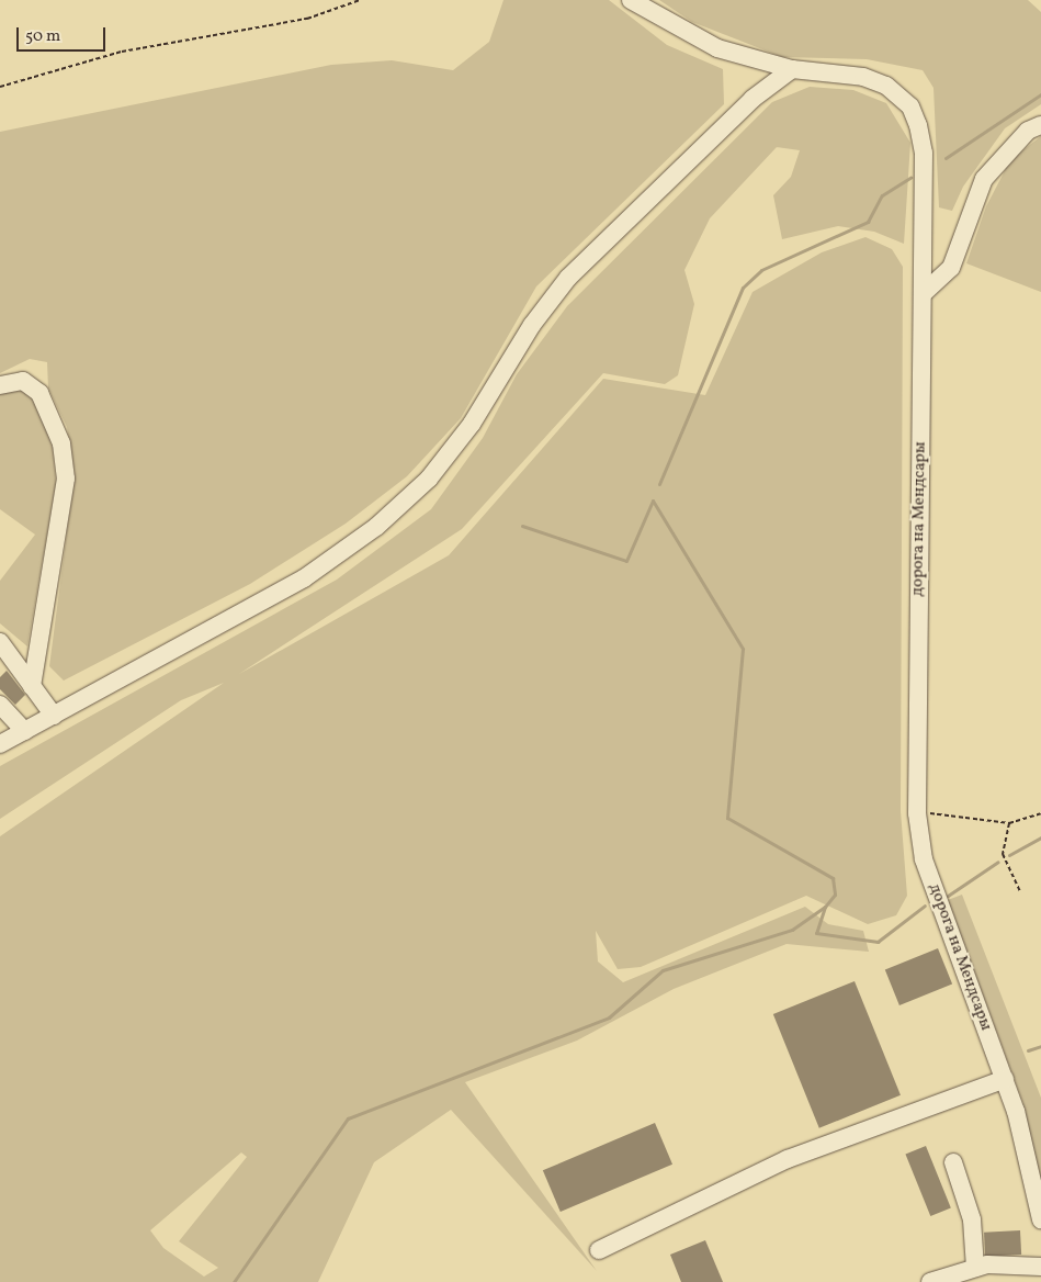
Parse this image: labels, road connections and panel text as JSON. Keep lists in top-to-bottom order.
{
  "streets": {
    "street": ["дорога на Мендсары"]
  },
  "scale_bar": "50 m"
}
